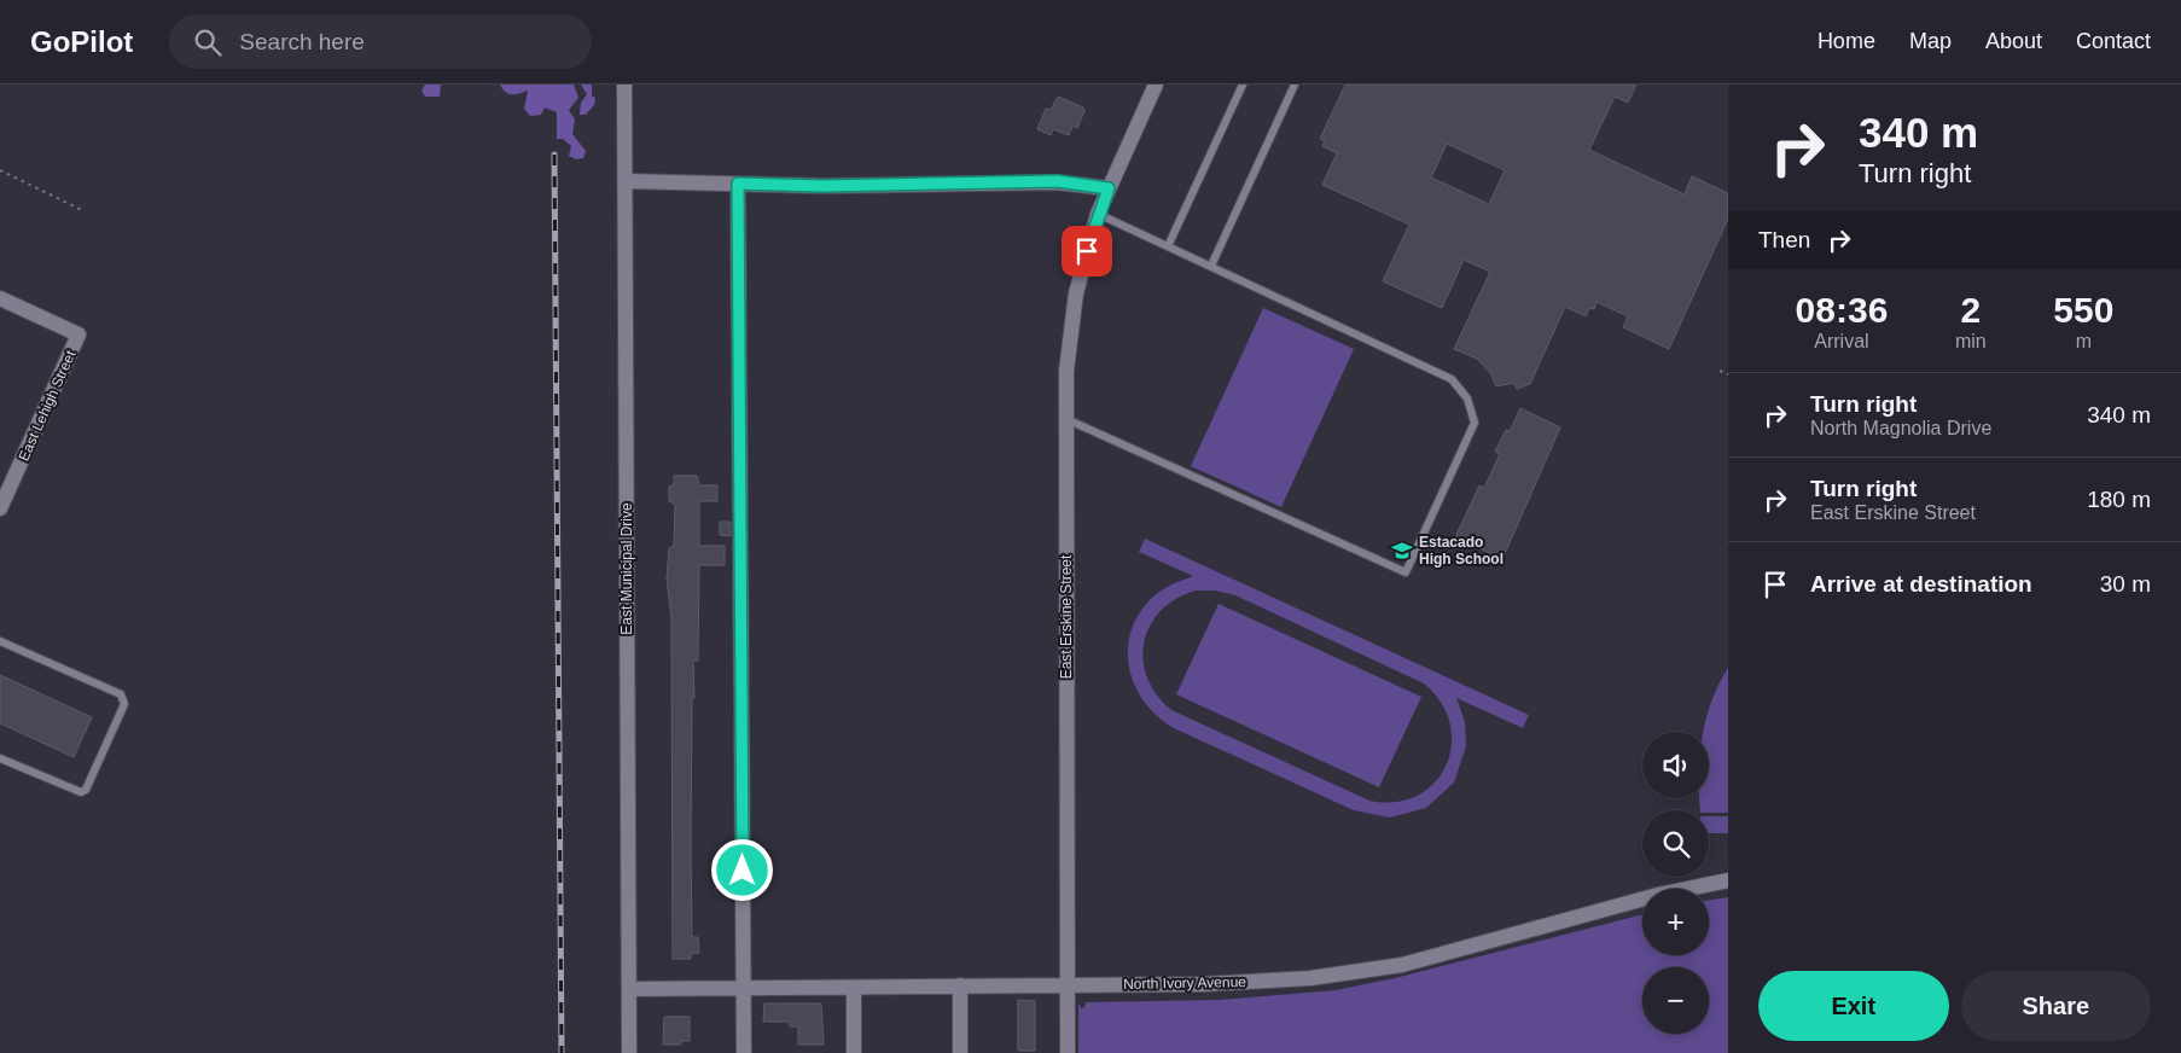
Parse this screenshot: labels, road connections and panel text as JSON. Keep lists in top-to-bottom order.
{
  "streets": {
    "street": [
      "East Lehigh Street",
      "East Municipal Drive",
      "East Erskine Street",
      "North Ivory Avenue"
    ]
  },
  "crossings": [
    ["East Municipal Drive", "North Ivory Avenue"],
    ["East Erskine Street", "North Ivory Avenue"]
  ],
  "places": {
    "school or university": ["Estacado High School"]
  },
  "page": {
    "header": "GoPilot",
    "search": "Search here",
    "nav": [
      "Home",
      "Map",
      "About",
      "Contact"
    ],
    "turn": ["340 m", "Turn right"],
    "then": "Then",
    "eta": [
      "08:36",
      "Arrival",
      "2",
      "min",
      "550",
      "m"
    ],
    "list": [
      {
        "name": "Turn right",
        "note": "North Magnolia Drive",
        "value": "340 m"
      },
      {
        "name": "Turn right",
        "note": "East Erskine Street",
        "value": "180 m"
      },
      {
        "name": "Arrive at destination",
        "value": "30 m"
      }
    ],
    "map_buttons": ["+", "−"],
    "buttons": ["Exit", "Share"]
  }
}
